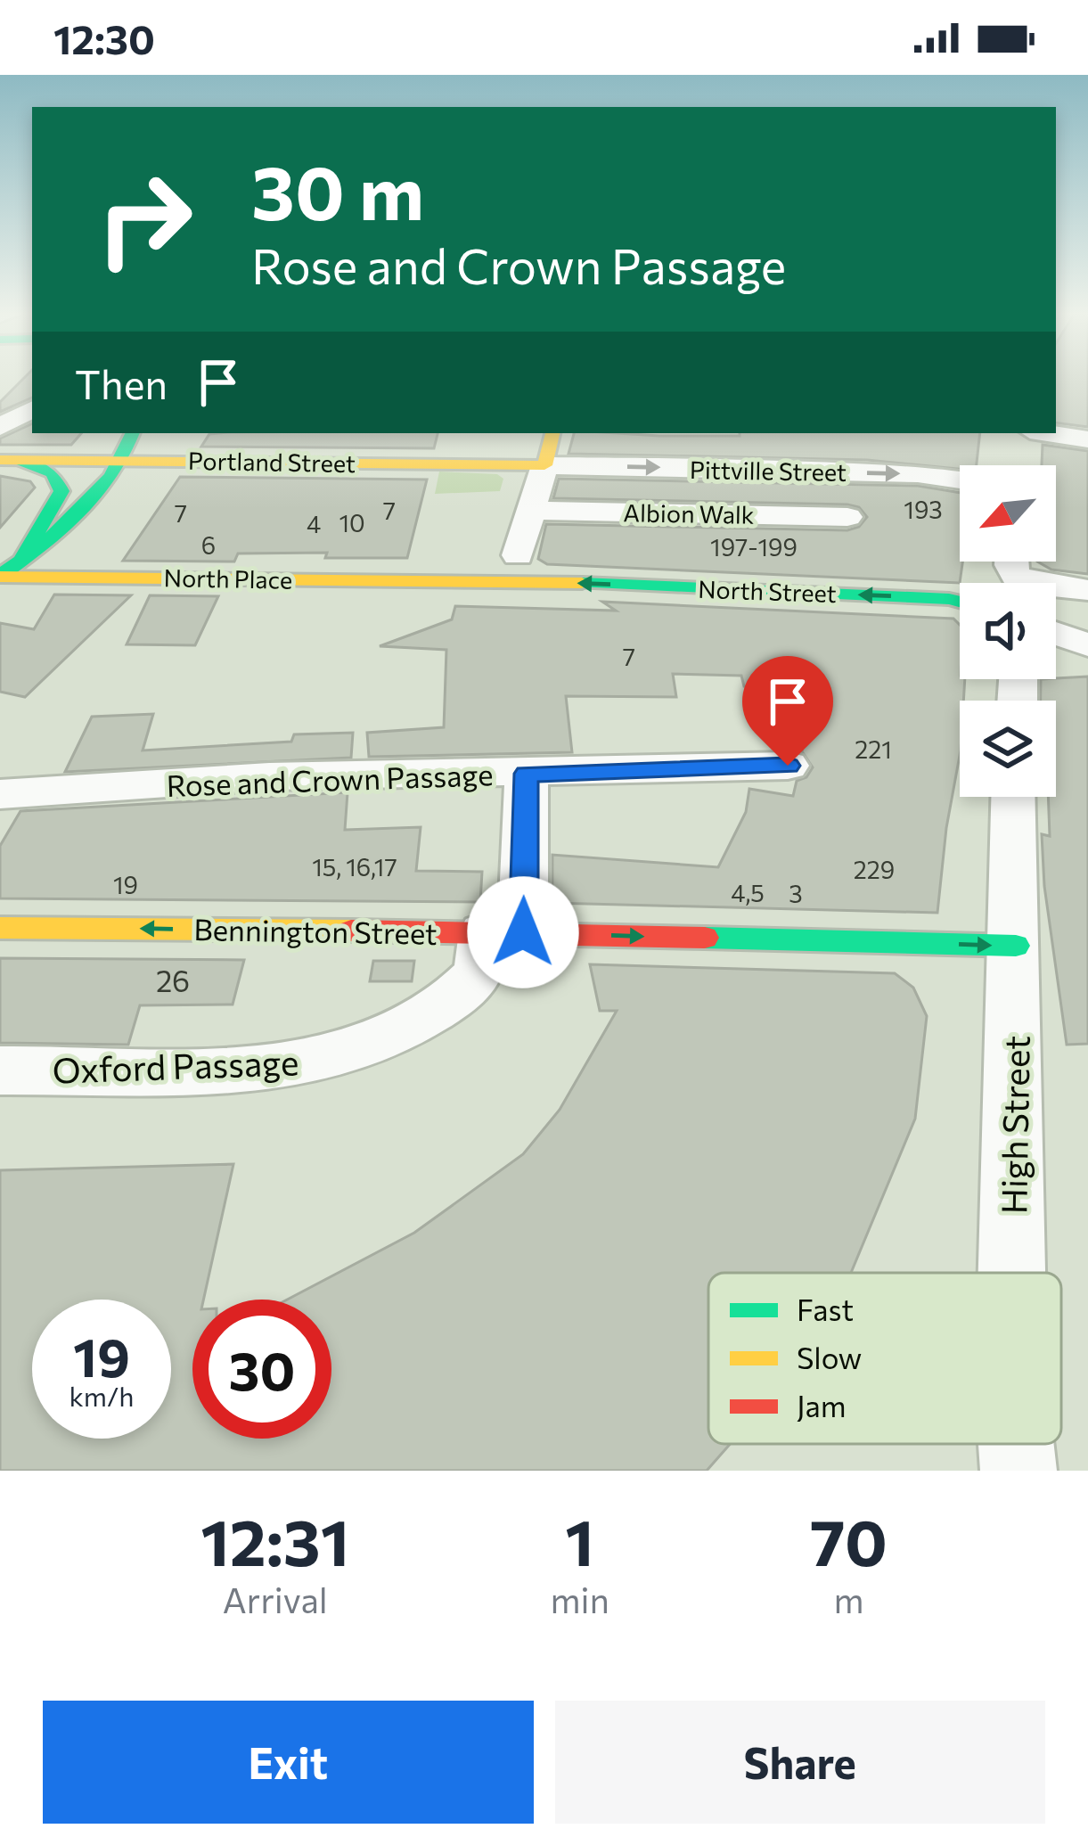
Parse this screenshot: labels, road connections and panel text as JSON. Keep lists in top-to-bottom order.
{
  "streets": {
    "main road": [
      "Portland Street",
      "North Place",
      "North Street",
      "Bennington Street"
    ],
    "street": [
      "Pittville Street",
      "Albion Walk",
      "Rose and Crown Passage",
      "Oxford Passage",
      "High Street"
    ]
  },
  "crossings": [
    ["Portland Street", "Pittville Street"],
    ["North Place", "North Street"],
    ["Rose and Crown Passage", "Oxford Passage"],
    ["Bennington Street", "Oxford Passage"],
    ["Bennington Street", "High Street"]
  ],
  "one_way": ["Pittville Street", "North Street"],
  "house_numbers": [
    "193",
    "7",
    "7",
    "10",
    "4",
    "6",
    "197-199",
    "7",
    "221",
    "15, 16,17",
    "229",
    "19",
    "4,5",
    "3",
    "26"
  ],
  "legend": ["Fast", "Slow", "Jam"],
  "north": "bottom left",
  "page": {
    "status": "12:30",
    "turn": ["30 m", "Rose and Crown Passage"],
    "then": "Then",
    "speed": "19 km/h",
    "limit": "30",
    "eta": [
      "12:31",
      "Arrival",
      "1",
      "min",
      "70",
      "m"
    ],
    "buttons": ["Exit", "Share"]
  }
}
